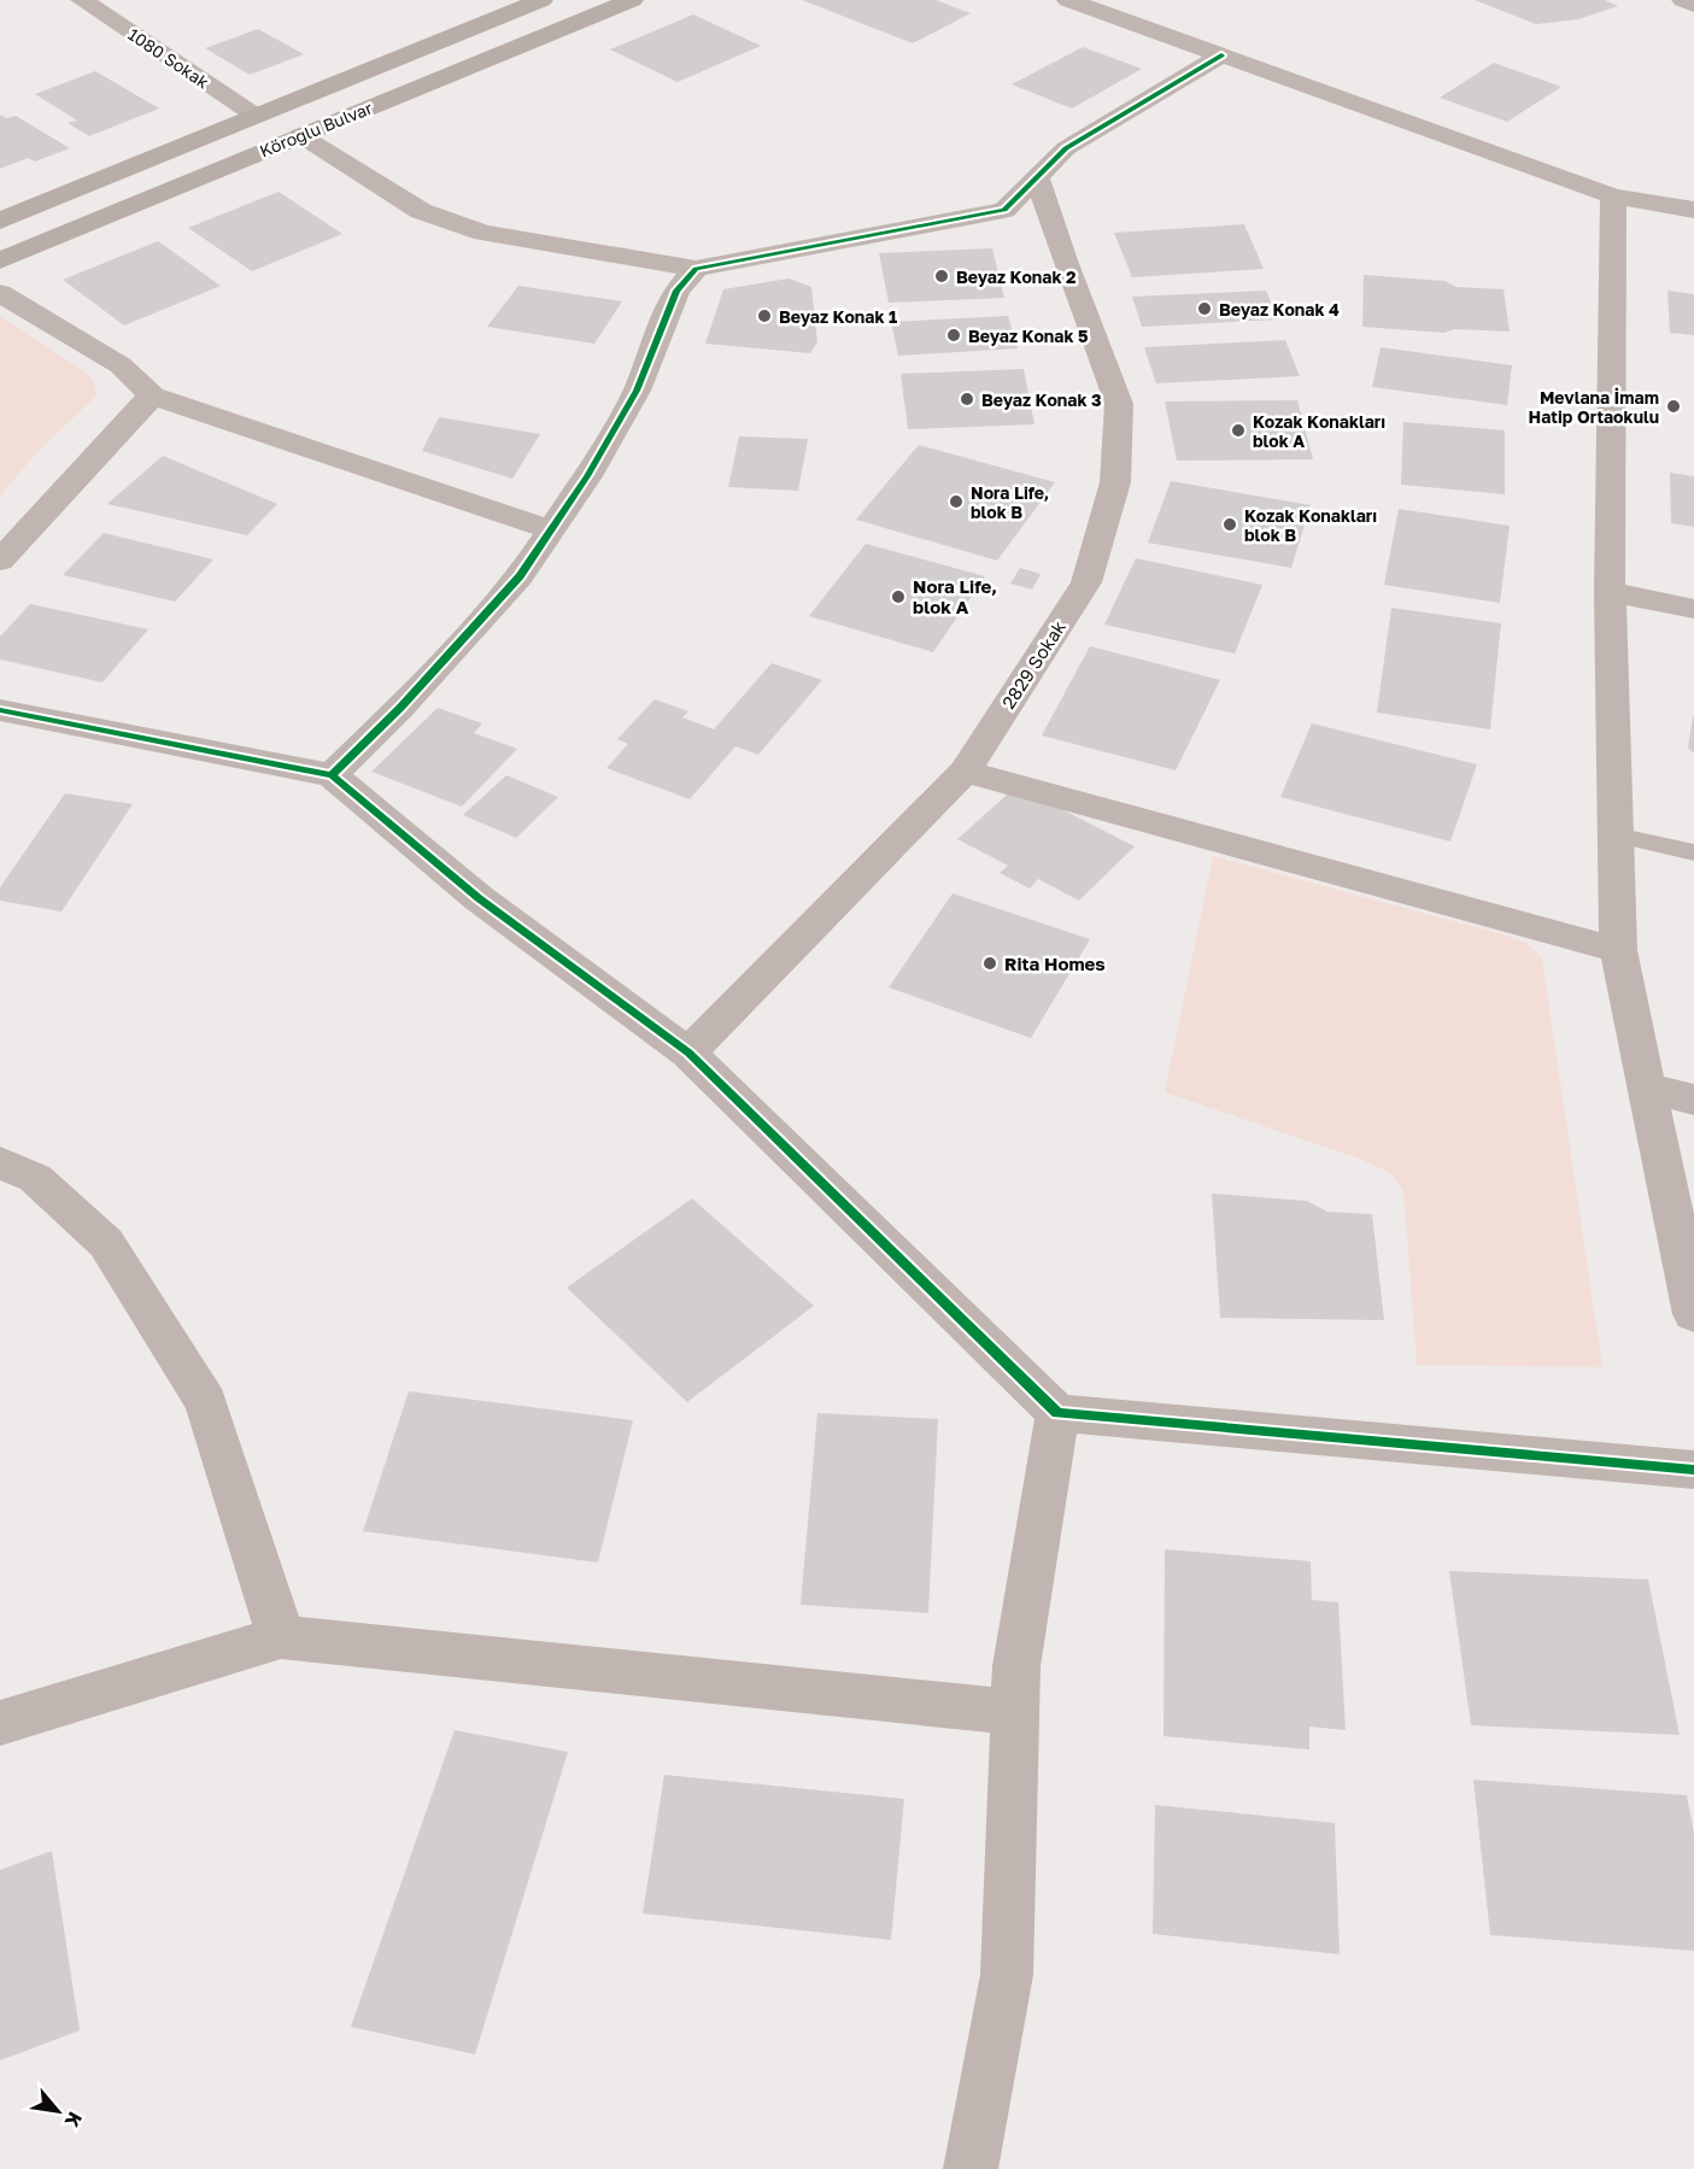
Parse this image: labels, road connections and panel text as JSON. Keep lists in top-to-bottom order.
{
  "streets": {
    "main road": ["Köroğlu Bulvar"],
    "street": ["1080 Sokak", "2829 Sokak"]
  },
  "crossings": [
    ["1080 Sokak", "Köroğlu Bulvar"]
  ],
  "places": [
    "Beyaz Konak 2",
    "Beyaz Konak 4",
    "Beyaz Konak 1",
    "Beyaz Konak 5",
    "Beyaz Konak 3",
    "Mevlana İmam Hatip Ortaokulu",
    "Kozak Konakları blok A",
    "Nora Life, blok B",
    "Kozak Konakları blok B",
    "Nora Life, blok A",
    "Rita Homes"
  ],
  "north": "bottom right"
}
